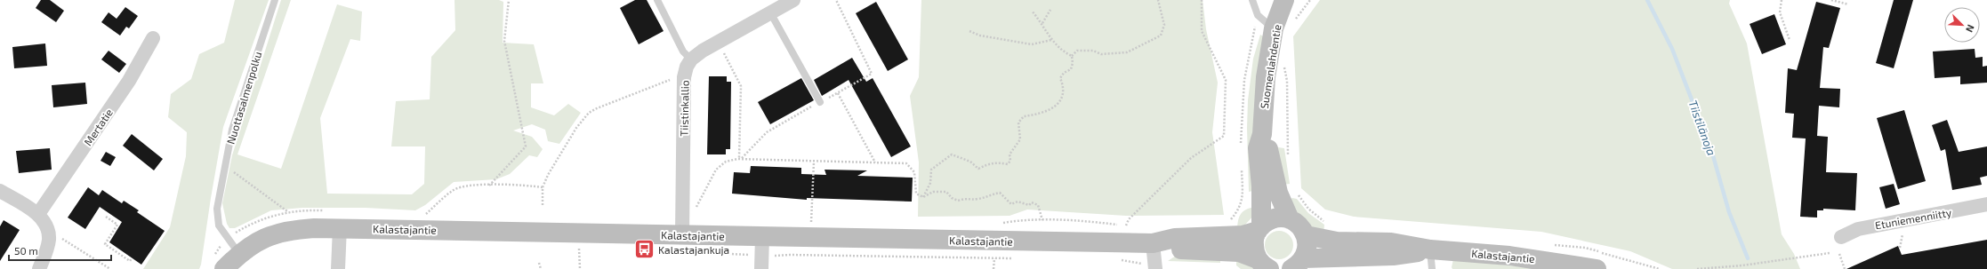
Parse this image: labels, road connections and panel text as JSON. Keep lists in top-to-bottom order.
{
  "streets": {
    "main road": ["Suomenlahdentie", "Kalastajantie"],
    "street": ["Tiistinkallio", "Mertatie", "Etuniemenniitty"],
    "lane": ["Nuottasalmenpolku"]
  },
  "crossings": [
    ["Suomenlahdentie", "Kalastajantie"],
    ["Nuottasalmenpolku", "Kalastajantie"],
    ["Tiistinkallio", "Kalastajantie"]
  ],
  "water": ["Tiistilänoja"],
  "places": {
    "bus stop": ["Kalastajankuja"]
  },
  "scale_bar": "50 m",
  "north": "bottom right"
}
